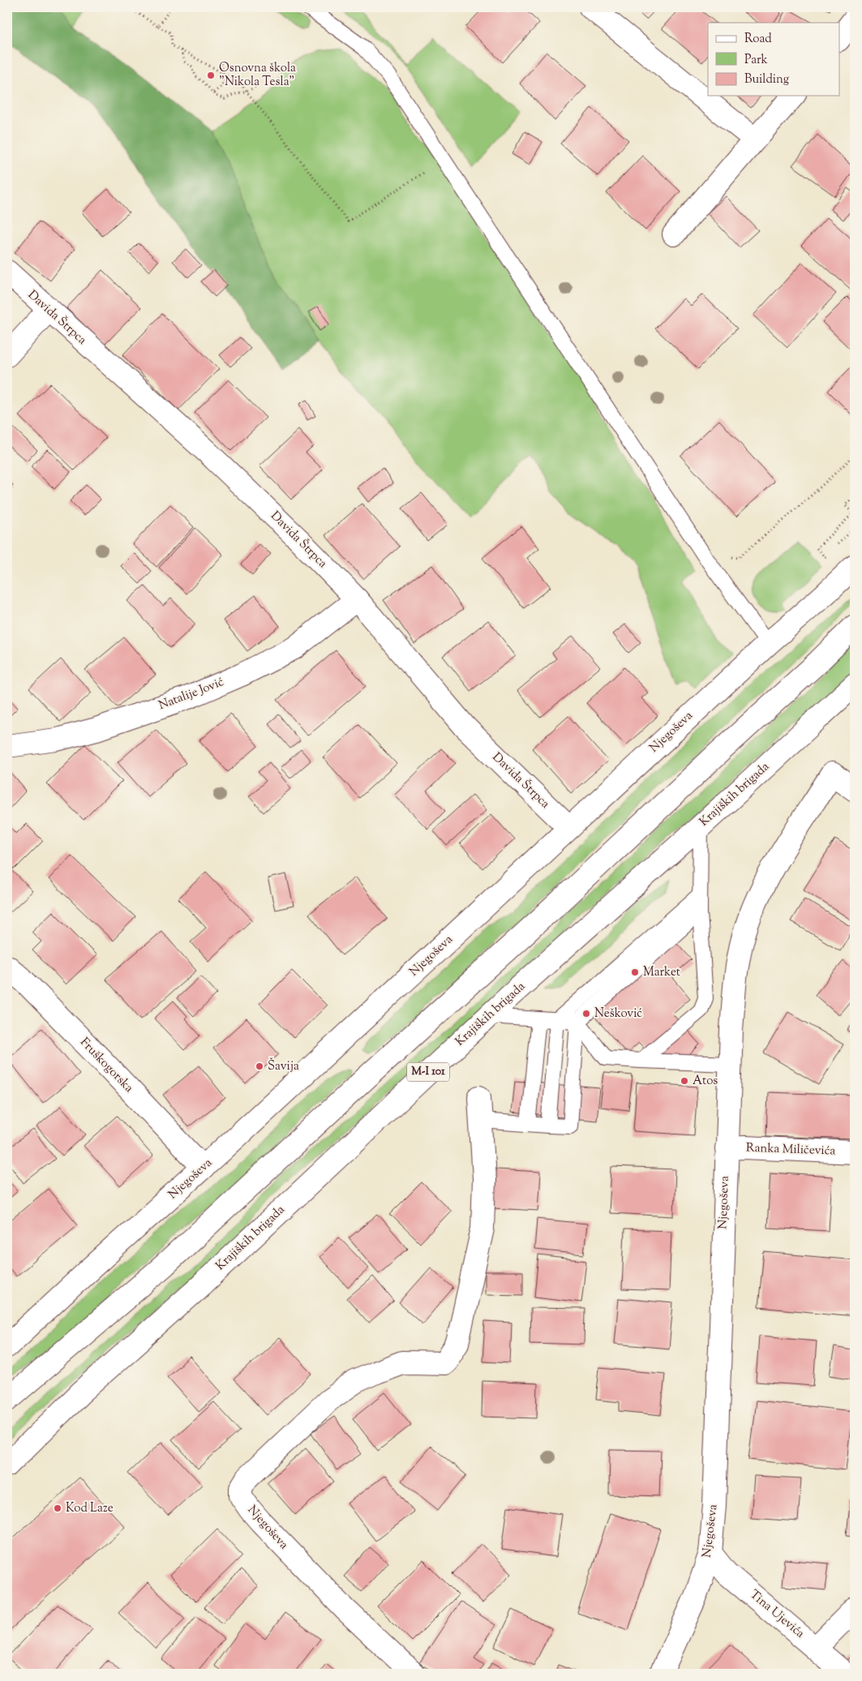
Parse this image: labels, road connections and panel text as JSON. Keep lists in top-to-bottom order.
{
  "streets": {
    "street": [
      "Davida Štrpca",
      "Natalije Jović",
      "Njegoševa",
      "Krajiških brigada",
      "Fruškogorska",
      "M-I 101",
      "Ranka Miličevića",
      "Tina Ujevića"
    ]
  },
  "crossings": [
    ["Davida Štrpca", "Natalije Jović"],
    ["Davida Štrpca", "Njegoševa"],
    ["Njegoševa", "Fruškogorska"],
    ["Njegoševa", "Ranka Miličevića"],
    ["Njegoševa", "Tina Ujevića"]
  ],
  "places": [
    "Osnovna škola \"Nikola Tesla\"",
    "Market",
    "Nešković",
    "Šavija",
    "Atos",
    "Kod Laze"
  ],
  "legend": ["Road", "Park", "Building"]
}
